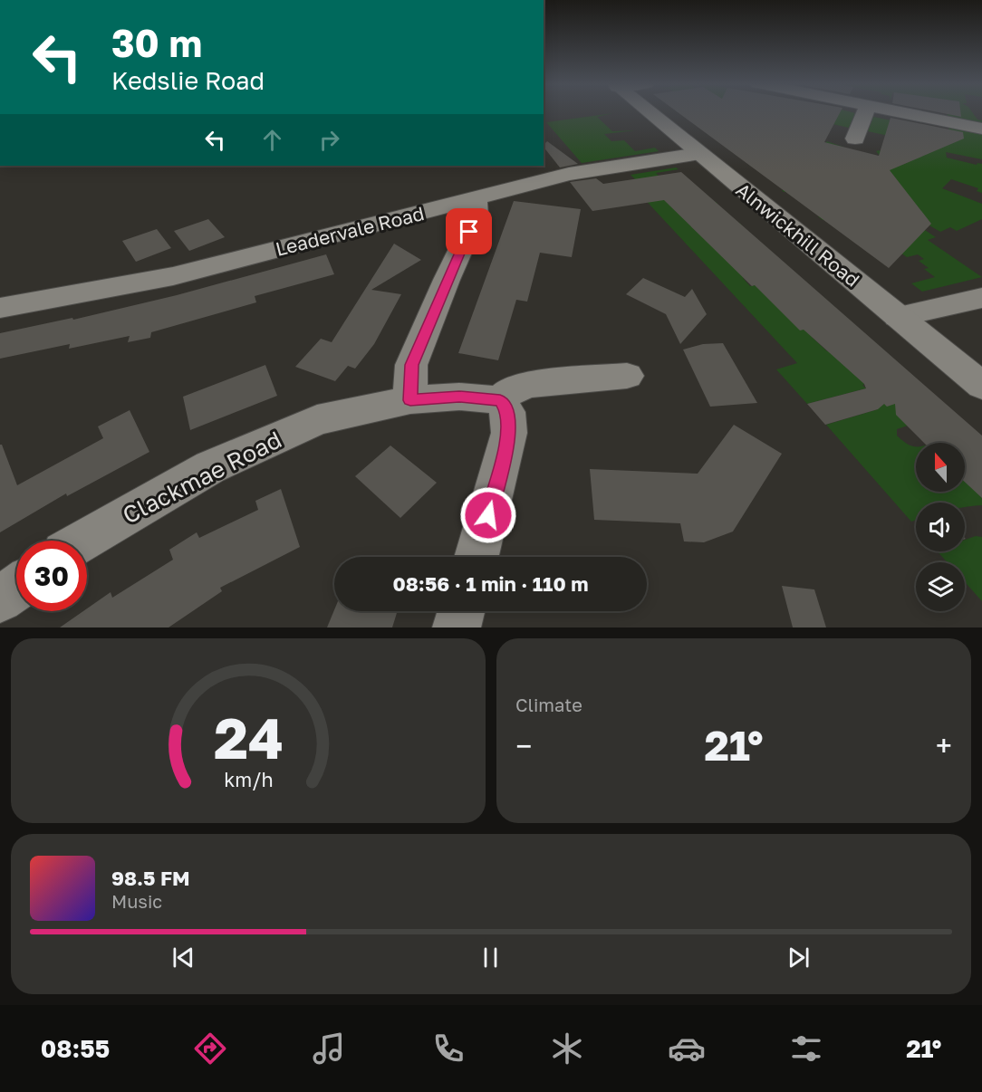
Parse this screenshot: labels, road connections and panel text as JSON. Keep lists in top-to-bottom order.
{
  "streets": {
    "street": ["Leadervale Road", "Alnwickhill Road", "Clackmae Road"]
  },
  "crossings": [
    ["Leadervale Road", "Alnwickhill Road"]
  ],
  "north": "top",
  "page": {
    "turn": ["30 m", "Kedslie Road"],
    "limit": "30",
    "trip": "08:56 · 1 min · 110 m",
    "tile": "Climate",
    "heat": ["−", "21°", "+"],
    "song": ["98.5 FM", "Music"],
    "tabs": ["08:55", "21°"],
    "gauge": ["24", "km/h"]
  }
}
